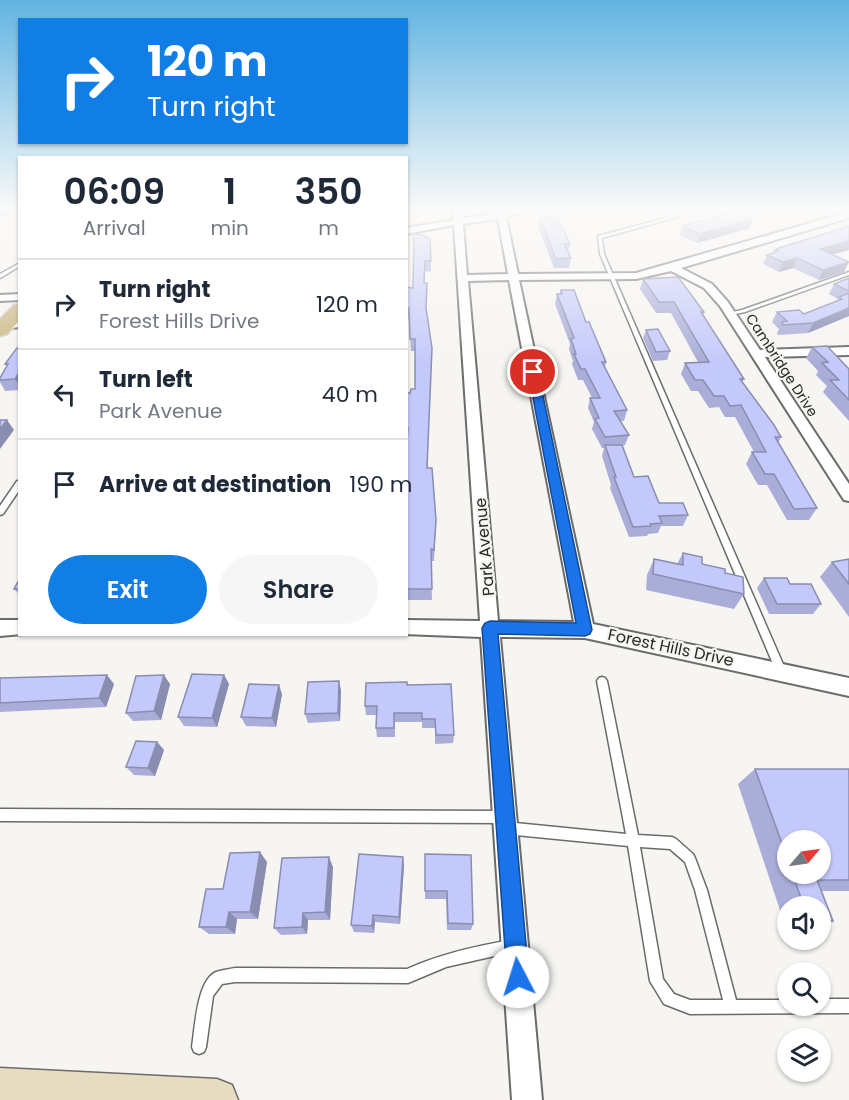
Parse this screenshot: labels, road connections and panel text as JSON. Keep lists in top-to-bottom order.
{
  "streets": {
    "street": ["Cambridge Drive", "Park Avenue", "Forest Hills Drive"]
  },
  "crossings": [
    ["Park Avenue", "Forest Hills Drive"]
  ],
  "north": "top right",
  "page": {
    "turn": ["120 m", "Turn right"],
    "eta": [
      "06:09",
      "Arrival",
      "1",
      "min",
      "350",
      "m"
    ],
    "list": [
      {
        "name": "Turn right",
        "note": "Forest Hills Drive",
        "value": "120 m"
      },
      {
        "name": "Turn left",
        "note": "Park Avenue",
        "value": "40 m"
      },
      {
        "name": "Arrive at destination",
        "value": "190 m"
      }
    ],
    "buttons": ["Exit", "Share"]
  }
}
